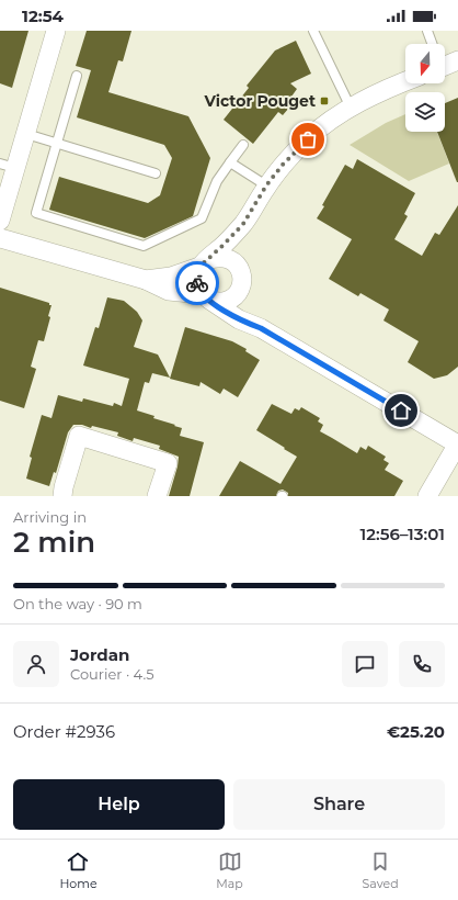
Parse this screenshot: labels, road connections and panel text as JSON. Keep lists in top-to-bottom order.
{
  "places": {
    "transit": ["Victor Pouget"]
  },
  "north": "bottom",
  "page": {
    "status": "12:54",
    "heading": ["2 min", "Arriving in", "12:56–13:01"],
    "panel": [
      "Jordan",
      "Courier · 4.5",
      "Order #2936",
      "€25.20"
    ],
    "bar": "On the way · 90 m",
    "buttons": ["Help", "Share"],
    "tabs": ["Home", "Map", "Saved"]
  }
}
